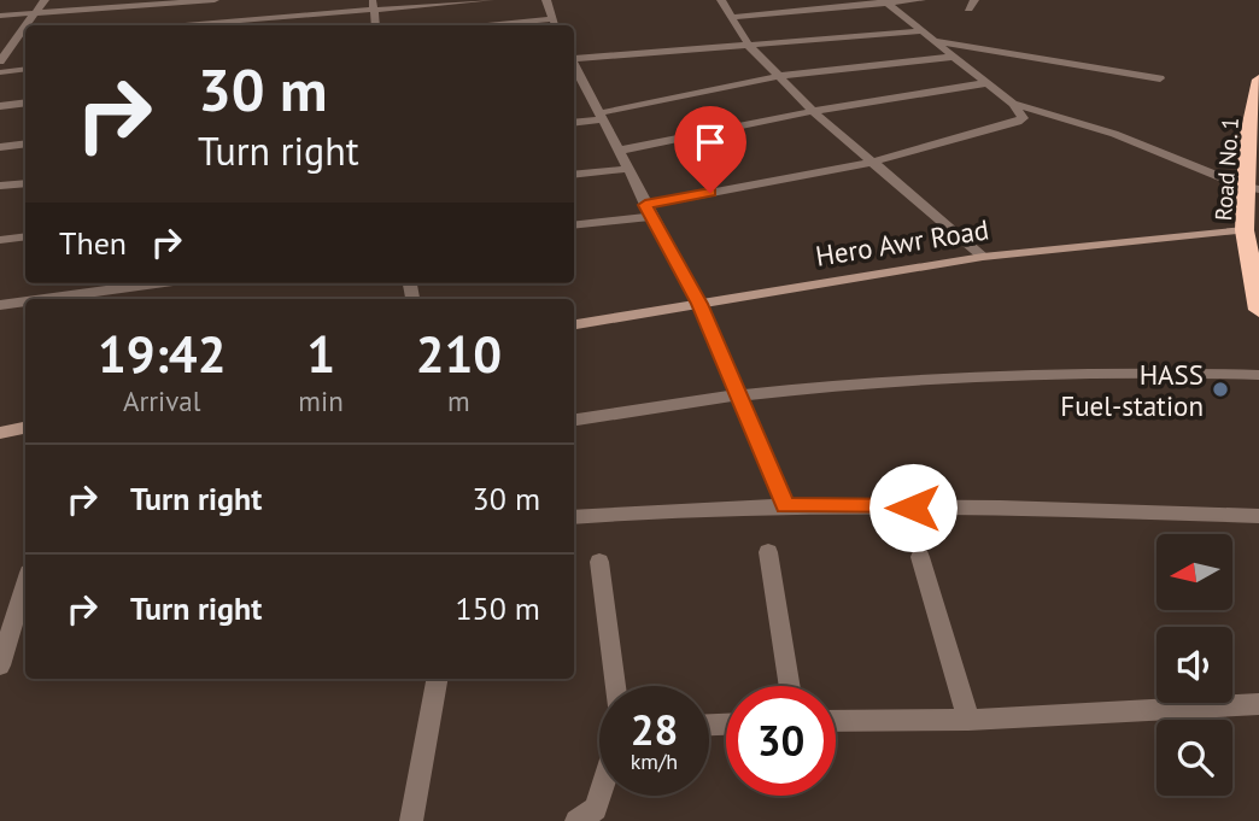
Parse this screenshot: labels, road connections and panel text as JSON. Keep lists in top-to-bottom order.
{
  "streets": {
    "highway": ["Road No. 1"],
    "main road": ["Hero Awr Road"]
  },
  "crossings": [
    ["Road No. 1", "Hero Awr Road"]
  ],
  "places": ["HASS Fuel-station"],
  "north": "left",
  "page": {
    "turn": ["30 m", "Turn right"],
    "then": "Then",
    "eta": [
      "19:42",
      "Arrival",
      "1",
      "min",
      "210",
      "m"
    ],
    "list": [
      {
        "name": "Turn right",
        "value": "30 m"
      },
      {
        "name": "Turn right",
        "value": "150 m"
      }
    ],
    "speed": "28 km/h",
    "limit": "30"
  }
}
